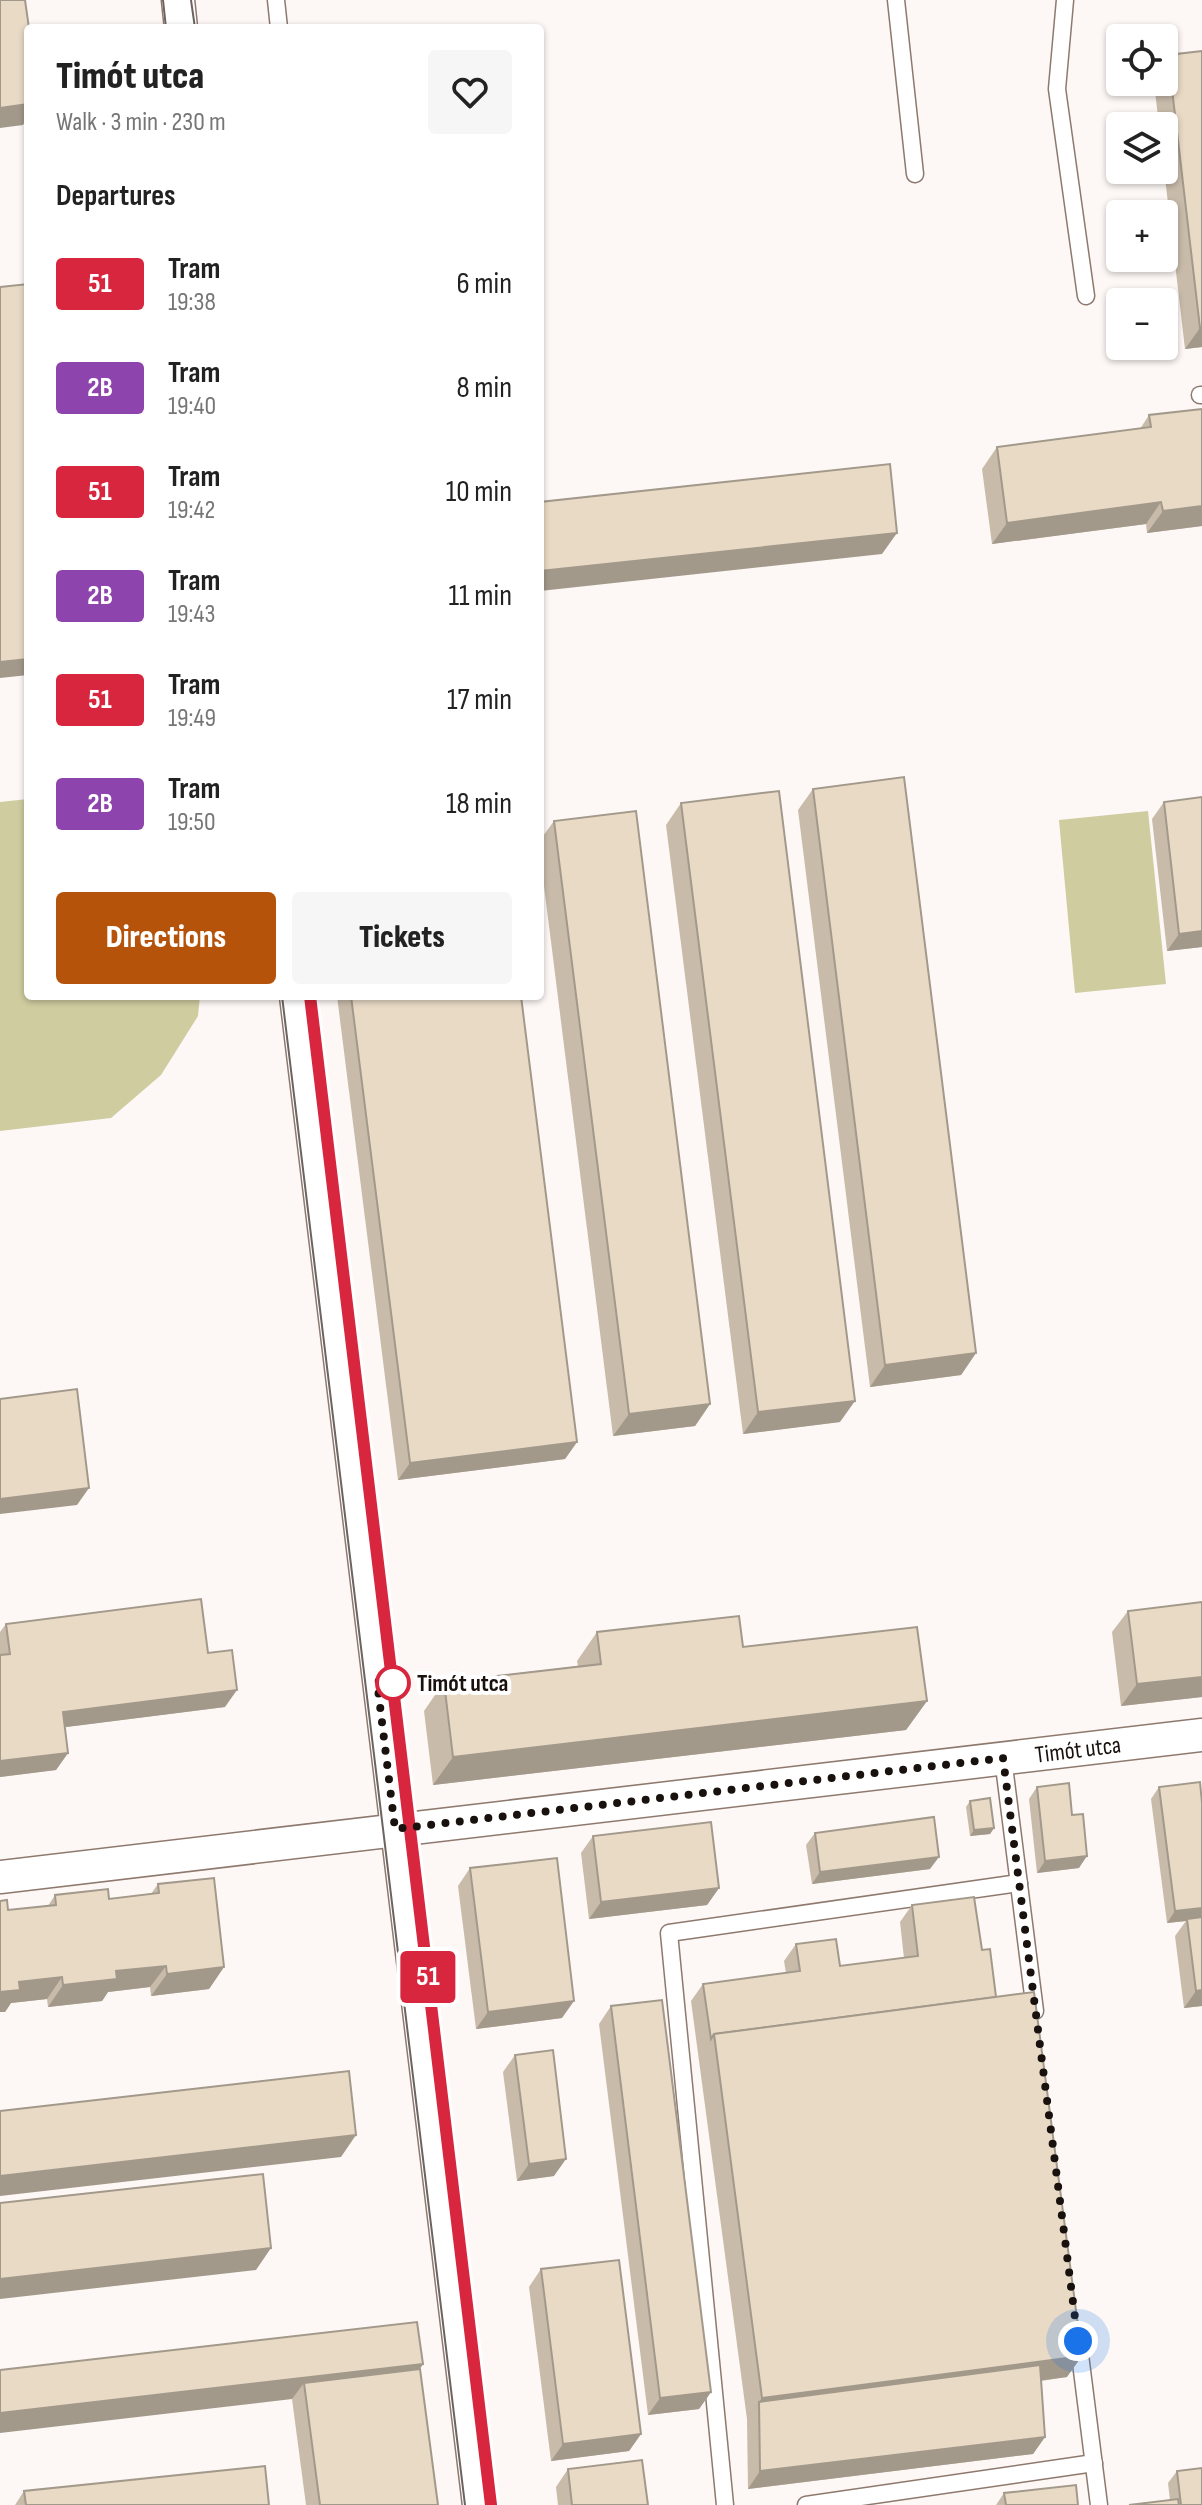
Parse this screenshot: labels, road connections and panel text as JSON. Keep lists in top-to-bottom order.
{
  "streets": {
    "street": ["Timót utca"]
  },
  "places": ["Timót utca"],
  "lines": ["tram line 51"],
  "page": {
    "on_map": "51",
    "map_buttons": ["+", "−"],
    "heading": [
      ["Timót utca", "Walk · 3 min · 230 m"],
      "Departures"
    ],
    "list": [
      {
        "mark": "51",
        "name": "Tram",
        "note": "19:38",
        "value": "6 min"
      },
      {
        "mark": "2B",
        "name": "Tram",
        "note": "19:40",
        "value": "8 min"
      },
      {
        "mark": "51",
        "name": "Tram",
        "note": "19:42",
        "value": "10 min"
      },
      {
        "mark": "2B",
        "name": "Tram",
        "note": "19:43",
        "value": "11 min"
      },
      {
        "mark": "51",
        "name": "Tram",
        "note": "19:49",
        "value": "17 min"
      },
      {
        "mark": "2B",
        "name": "Tram",
        "note": "19:50",
        "value": "18 min"
      }
    ],
    "buttons": ["Directions", "Tickets"]
  }
}
